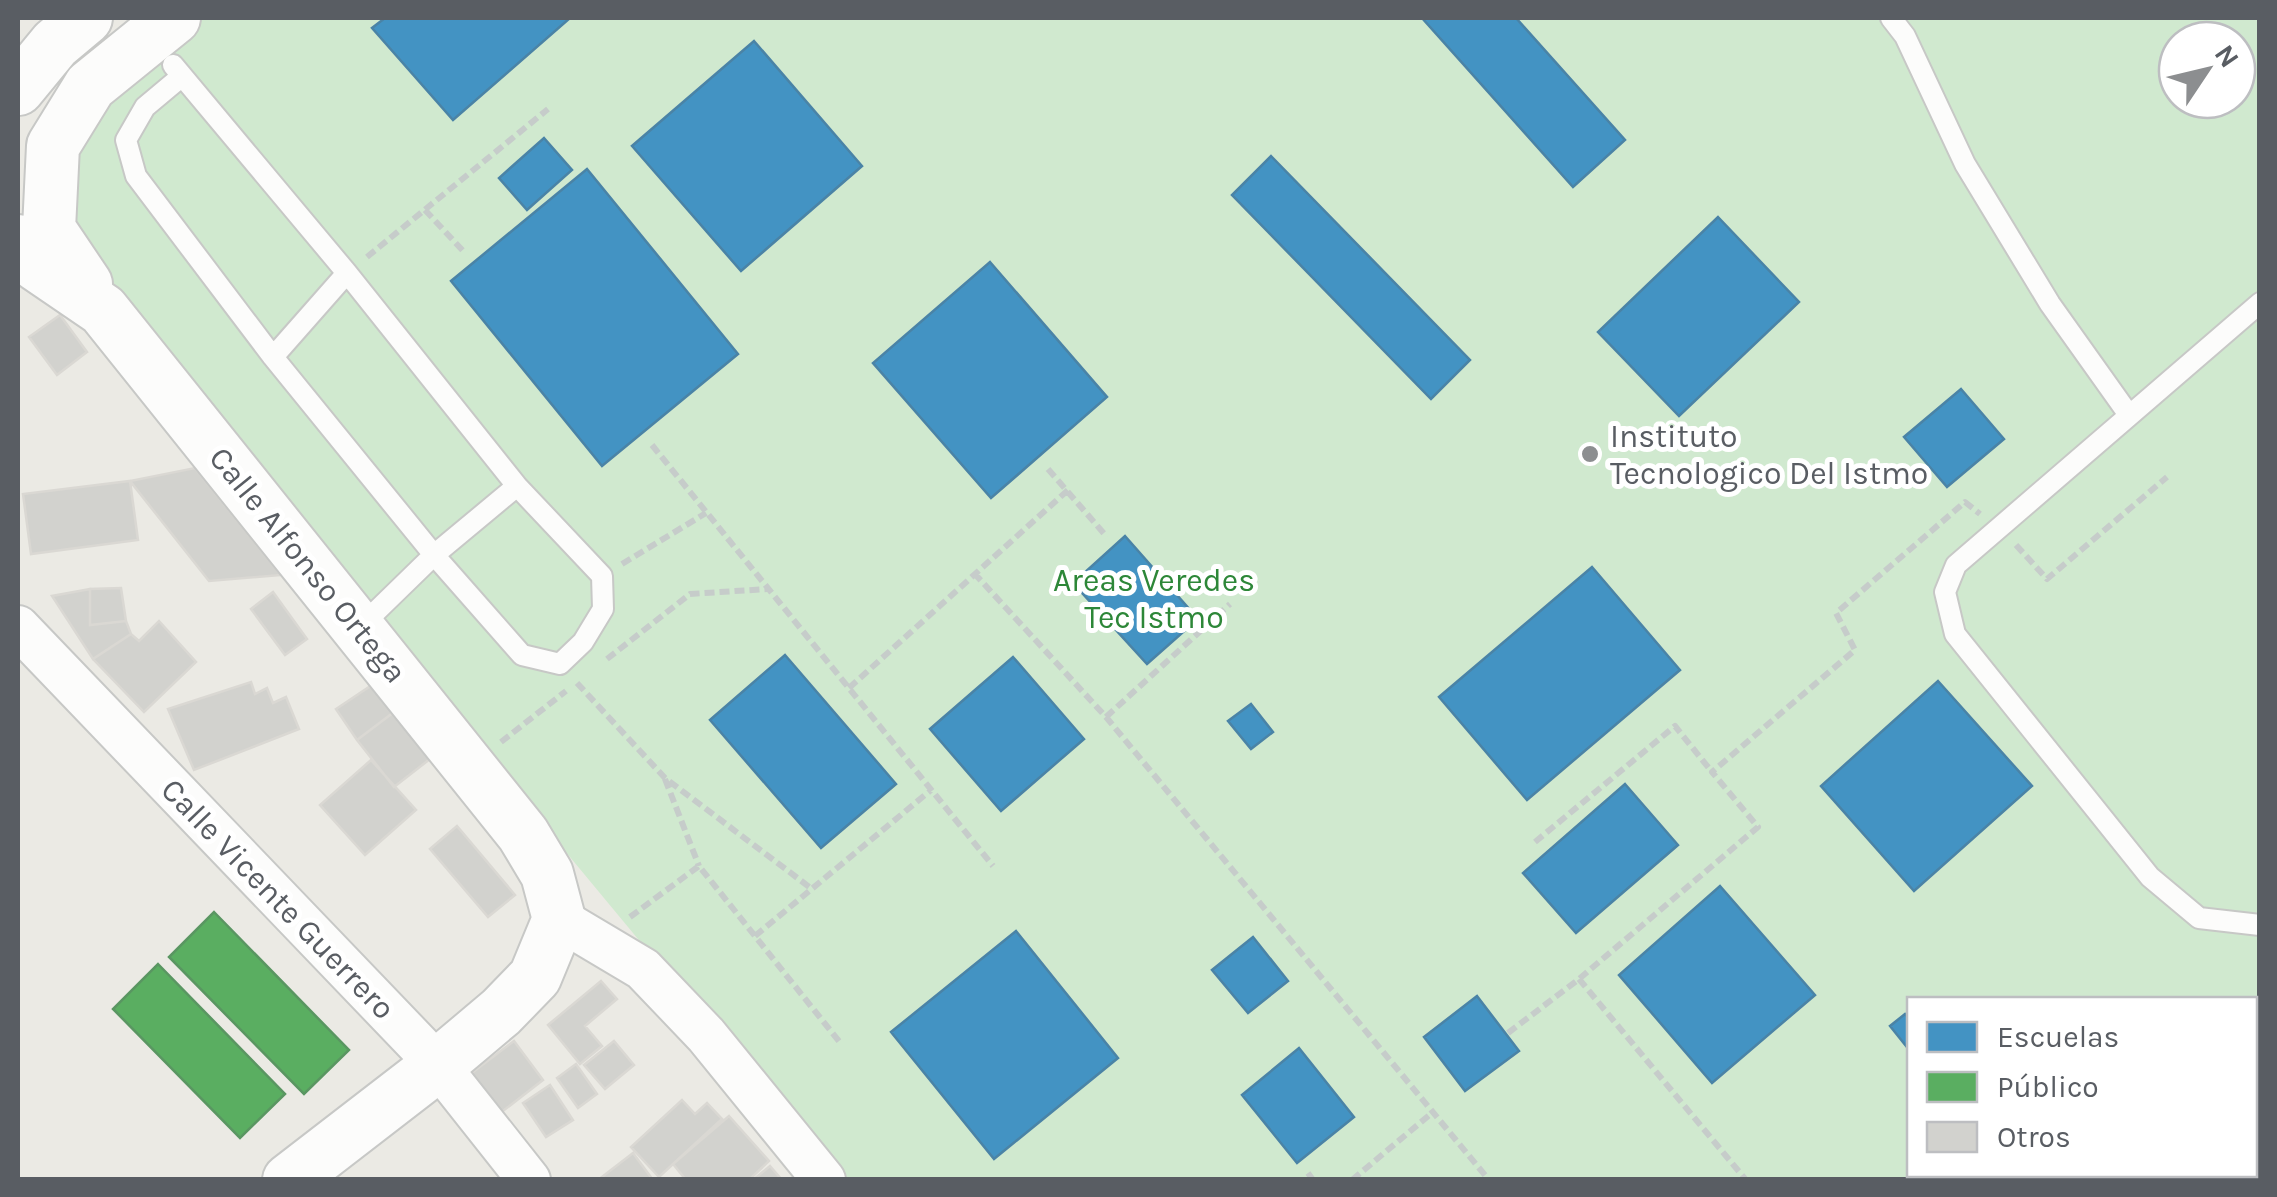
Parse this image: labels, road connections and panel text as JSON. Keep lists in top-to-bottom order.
{
  "streets": {
    "street": ["Calle Alfonso Ortega", "Calle Vicente Guerrero"]
  },
  "parks": ["Areas Veredes Tec Istmo"],
  "places": ["Instituto Tecnologico Del Istmo"],
  "legend": ["Escuelas", "Público", "Otros"],
  "north": "top right"
}
